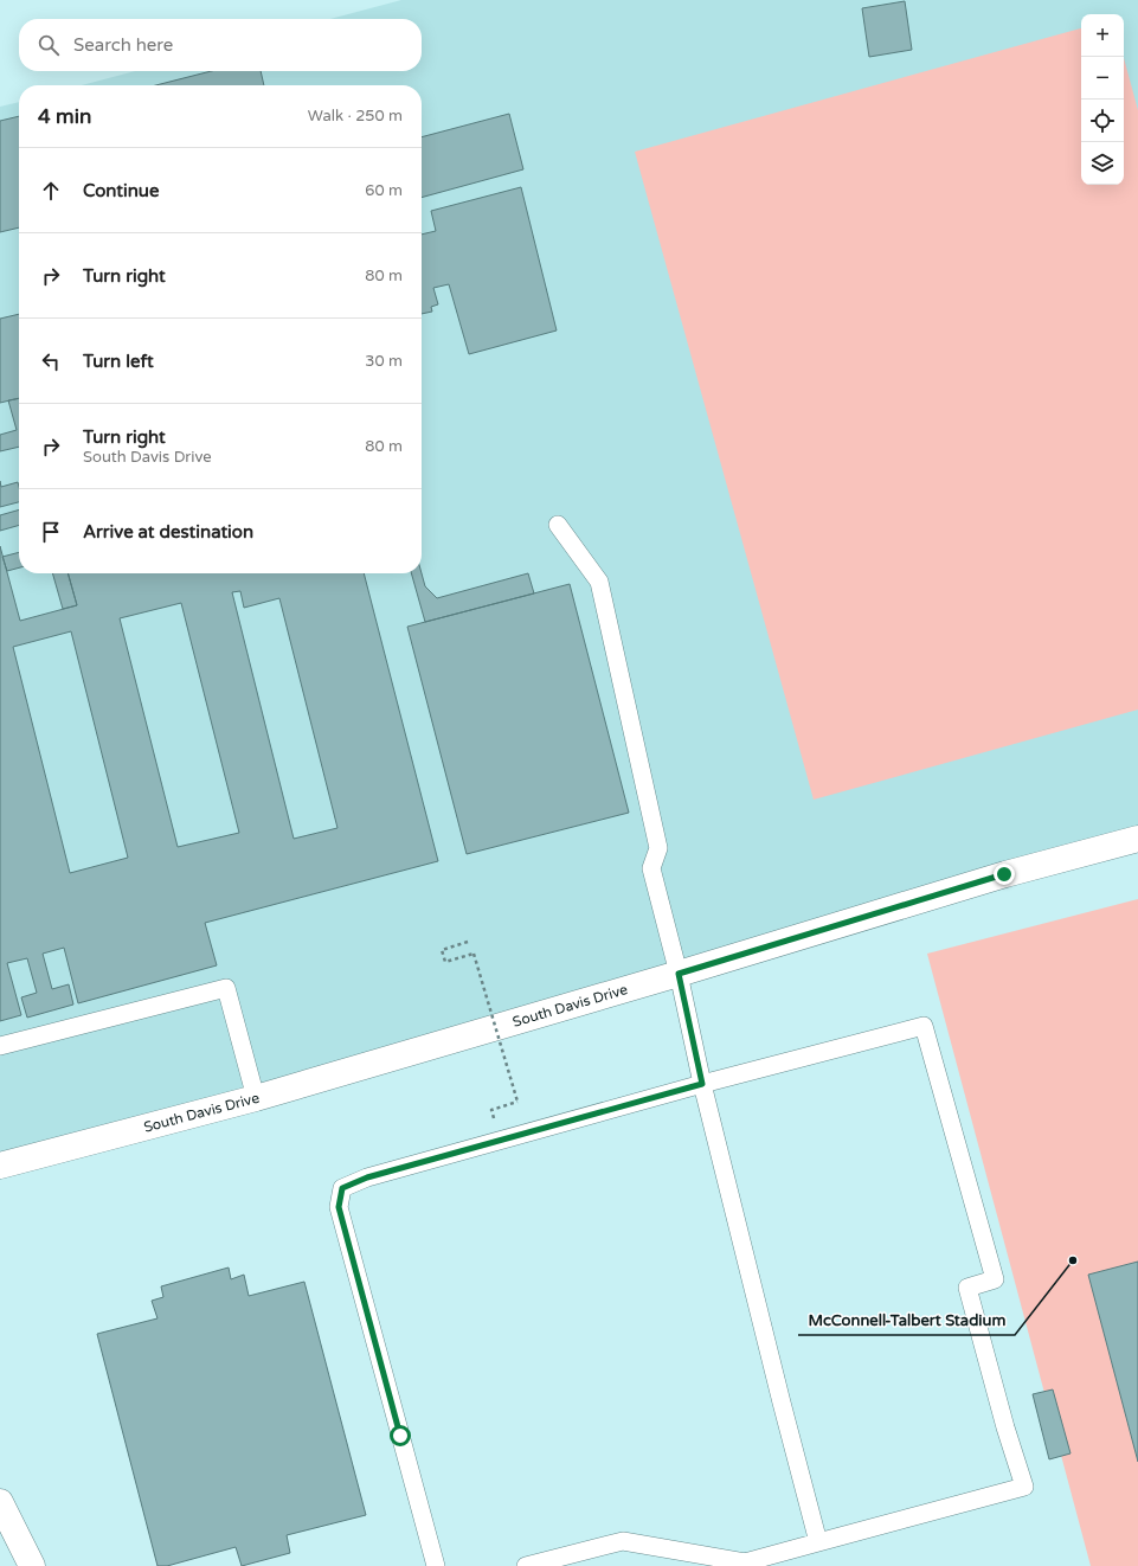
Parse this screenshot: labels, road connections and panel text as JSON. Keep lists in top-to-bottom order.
{
  "streets": {
    "street": ["South Davis Drive"]
  },
  "places": ["McConnell-Talbert Stadium"],
  "page": {
    "map_buttons": ["+", "−"],
    "search": "Search here",
    "heading": ["4 min", "Walk · 250 m"],
    "list": [
      ["Continue", "60 m"],
      ["Turn right", "80 m"],
      ["Turn left", "30 m"],
      ["Turn right", "South Davis Drive", "80 m"],
      "Arrive at destination"
    ]
  }
}
